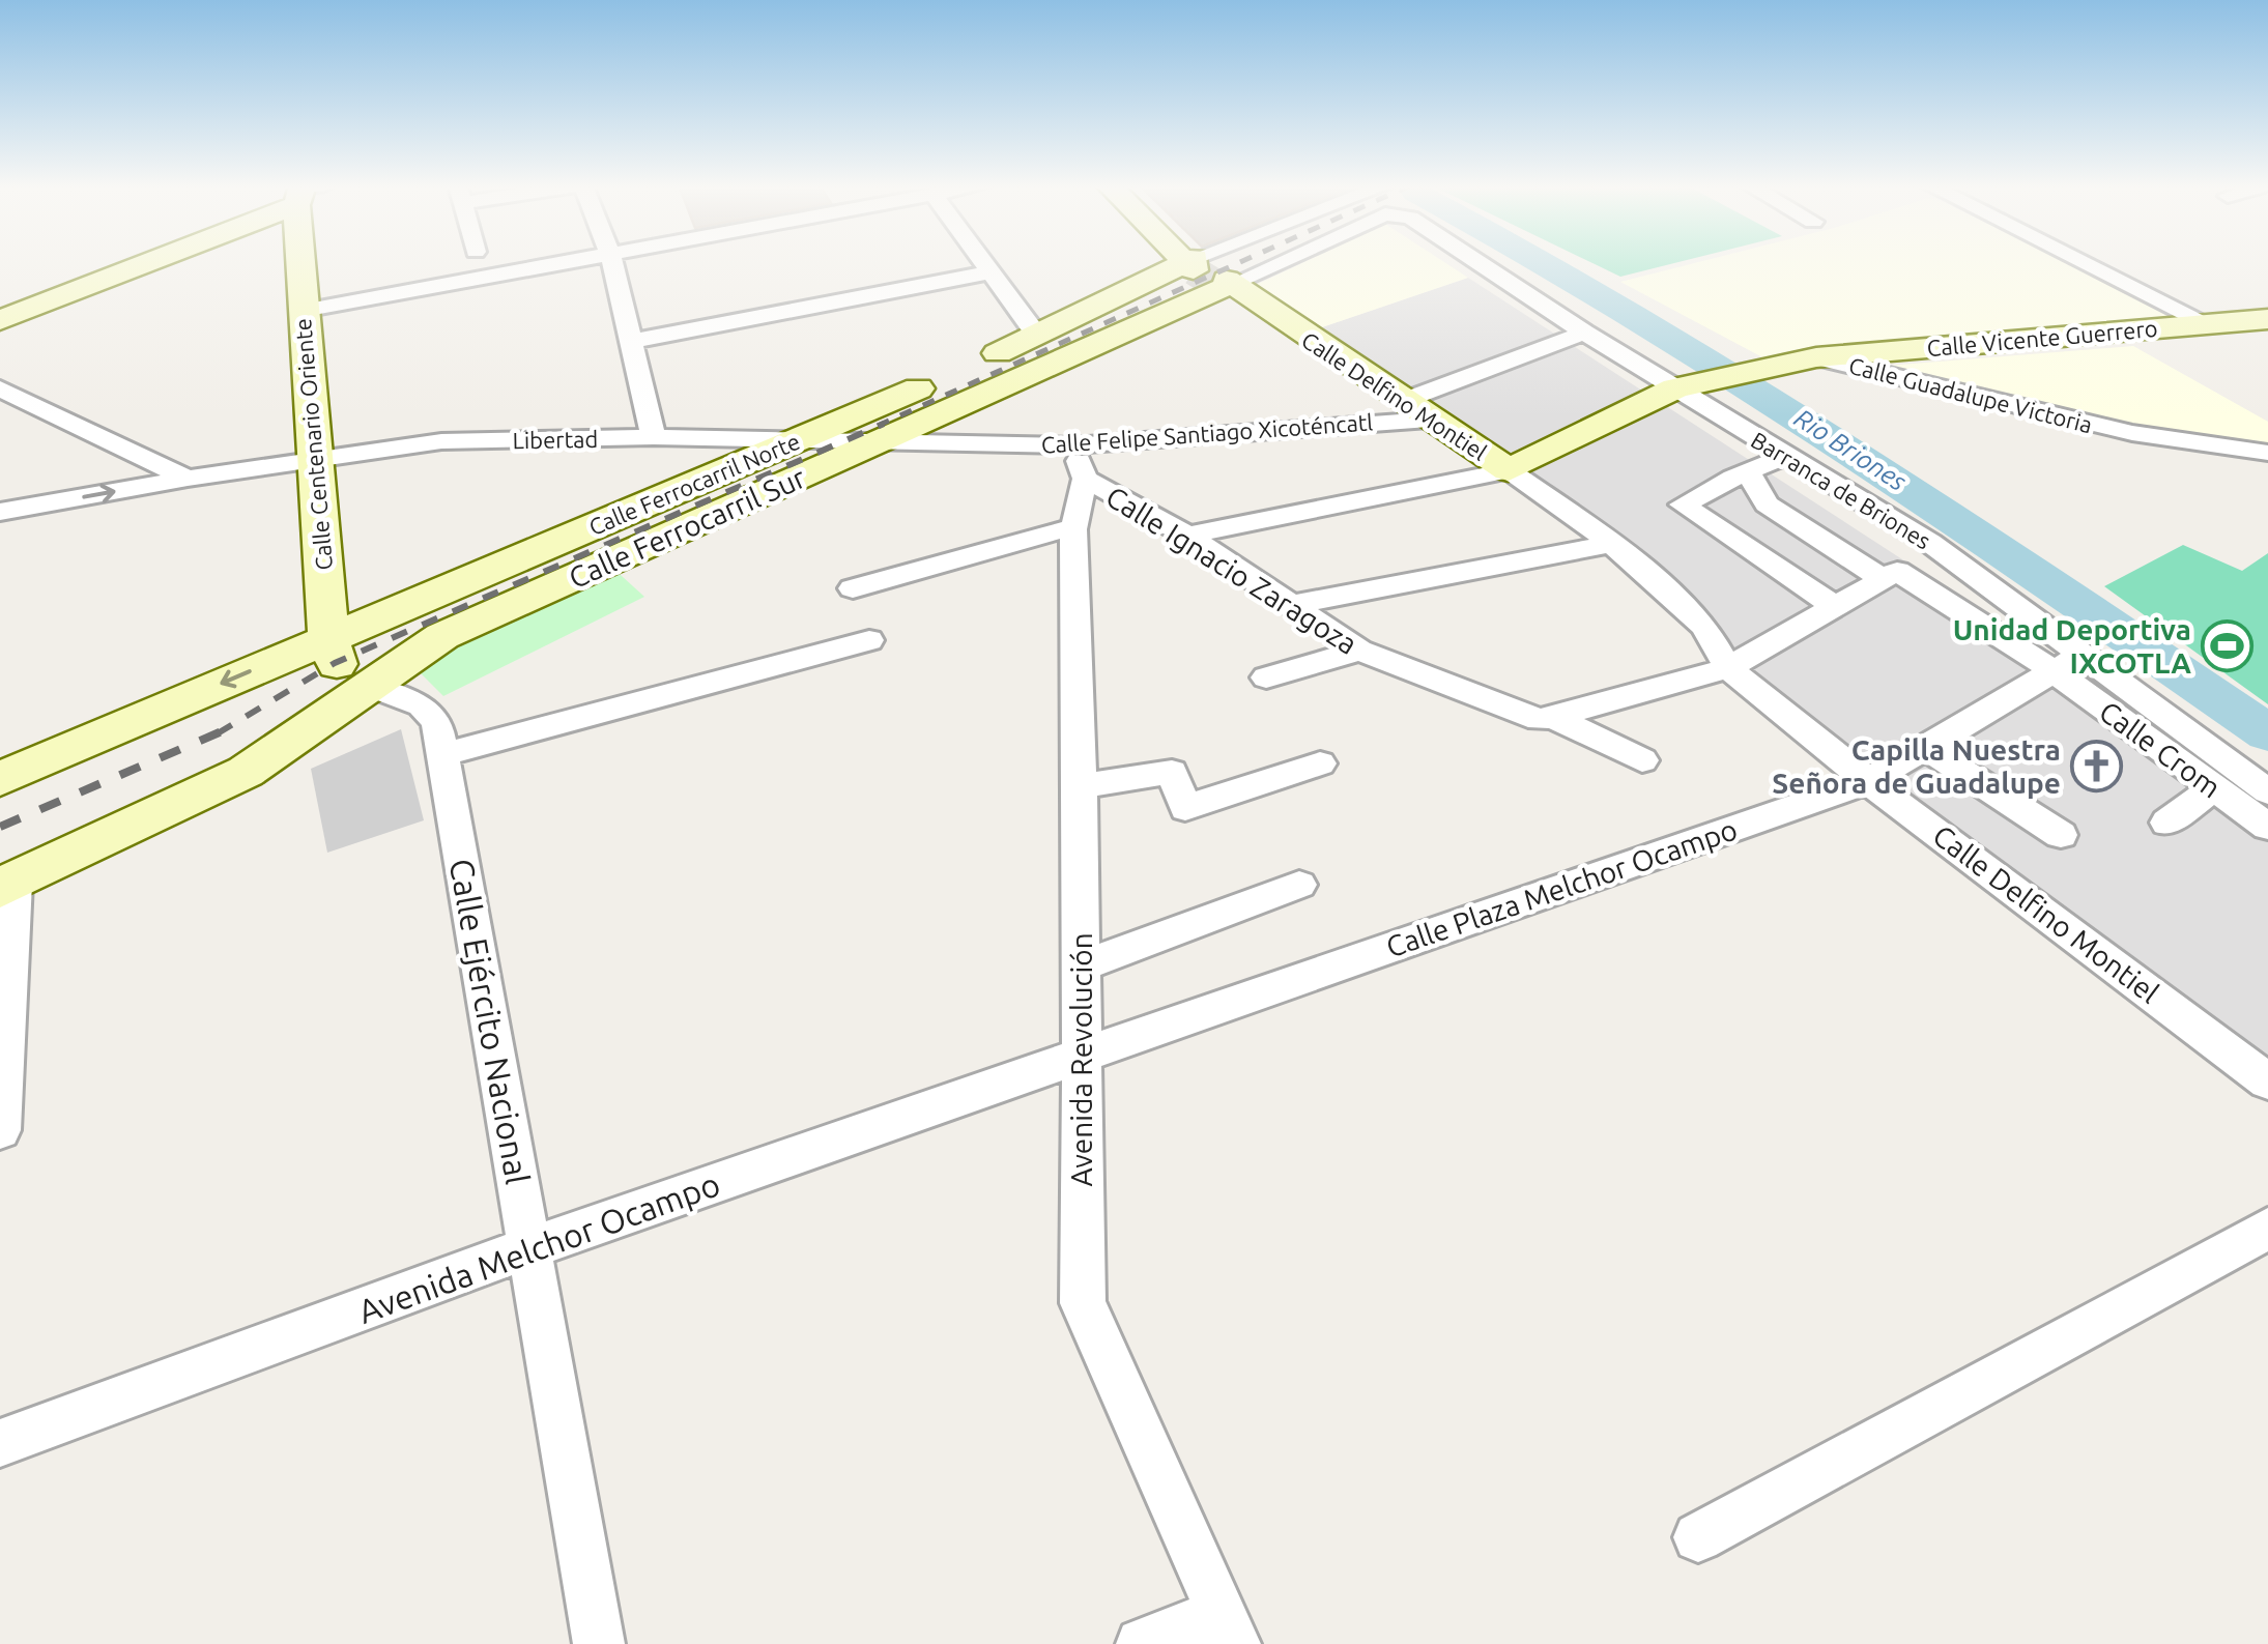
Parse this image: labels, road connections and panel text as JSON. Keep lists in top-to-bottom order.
{
  "streets": {
    "main road": [
      "Calle Vicente Guerrero",
      "Calle Guadalupe Victoria",
      "Calle Delfino Montiel",
      "Calle Centenario Oriente",
      "Calle Ferrocarril Norte",
      "Calle Ferrocarril Sur"
    ],
    "street": [
      "Calle Felipe Santiago Xicoténcatl",
      "Libertad",
      "Barranca de Briones",
      "Calle Ignacio Zaragoza",
      "Calle Crom",
      "Calle Plaza Melchor Ocampo",
      "Calle Ejército Nacional",
      "Avenida Revolución",
      "Avenida Melchor Ocampo"
    ]
  },
  "crossings": [
    ["Calle Vicente Guerrero", "Calle Guadalupe Victoria"],
    ["Calle Guadalupe Victoria", "Calle Delfino Montiel"],
    ["Calle Guadalupe Victoria", "Barranca de Briones"],
    ["Calle Delfino Montiel", "Calle Felipe Santiago Xicoténcatl"],
    ["Calle Delfino Montiel", "Calle Ferrocarril Norte"],
    ["Calle Delfino Montiel", "Calle Ferrocarril Sur"],
    ["Calle Delfino Montiel", "Calle Plaza Melchor Ocampo"],
    ["Calle Felipe Santiago Xicoténcatl", "Libertad"],
    ["Calle Felipe Santiago Xicoténcatl", "Calle Ferrocarril Norte"],
    ["Calle Felipe Santiago Xicoténcatl", "Barranca de Briones"],
    ["Calle Felipe Santiago Xicoténcatl", "Calle Ferrocarril Sur"],
    ["Calle Felipe Santiago Xicoténcatl", "Calle Ignacio Zaragoza"],
    ["Calle Felipe Santiago Xicoténcatl", "Avenida Revolución"],
    ["Libertad", "Calle Centenario Oriente"],
    ["Libertad", "Calle Ferrocarril Norte"],
    ["Calle Centenario Oriente", "Calle Ferrocarril Norte"],
    ["Calle Ferrocarril Norte", "Calle Ferrocarril Sur"],
    ["Barranca de Briones", "Calle Crom"],
    ["Barranca de Briones", "Calle Plaza Melchor Ocampo"],
    ["Calle Ferrocarril Sur", "Calle Ejército Nacional"],
    ["Calle Ignacio Zaragoza", "Avenida Revolución"],
    ["Calle Crom", "Calle Plaza Melchor Ocampo"],
    ["Calle Plaza Melchor Ocampo", "Avenida Revolución"],
    ["Calle Plaza Melchor Ocampo", "Avenida Melchor Ocampo"],
    ["Calle Ejército Nacional", "Avenida Melchor Ocampo"],
    ["Avenida Revolución", "Avenida Melchor Ocampo"]
  ],
  "water": ["Rio Briones"],
  "places": {
    "sports": ["Unidad Deportiva IXCOTLA"],
    "church": ["Capilla Nuestra Señora de Guadalupe"]
  }
}
